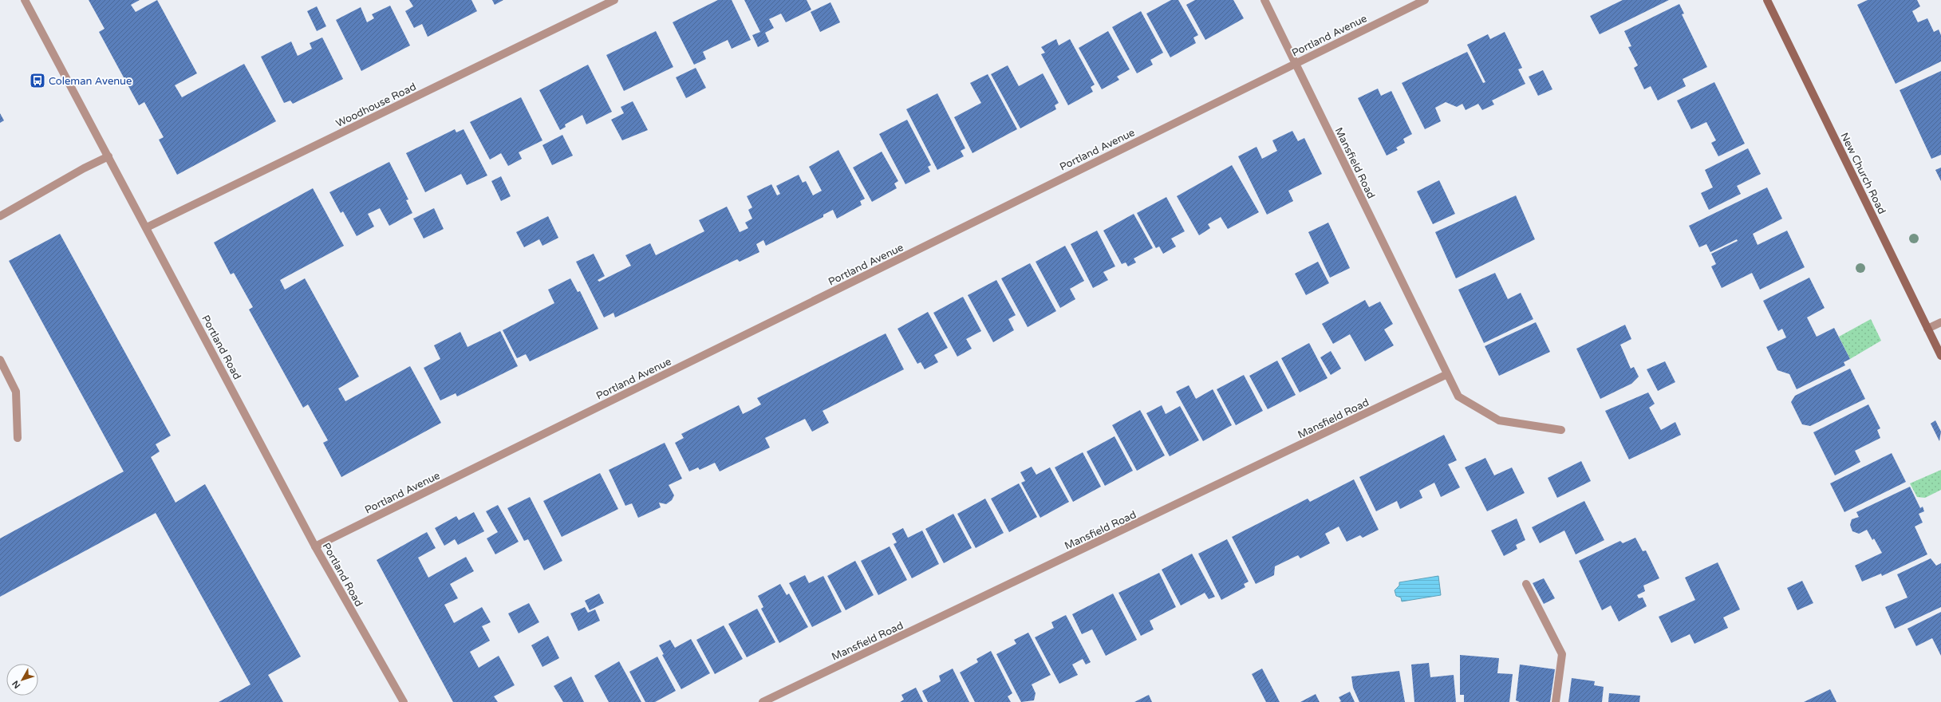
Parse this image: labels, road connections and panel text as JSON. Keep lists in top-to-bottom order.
{
  "streets": {
    "main road": ["New Church Road"],
    "street": [
      "Portland Avenue",
      "Woodhouse Road",
      "Mansfield Road",
      "Portland Road"
    ]
  },
  "crossings": [
    ["Portland Avenue", "Mansfield Road"],
    ["Portland Avenue", "Portland Road"],
    ["Woodhouse Road", "Portland Road"]
  ],
  "places": {
    "bus stop": ["Coleman Avenue"]
  },
  "north": "bottom left"
}
